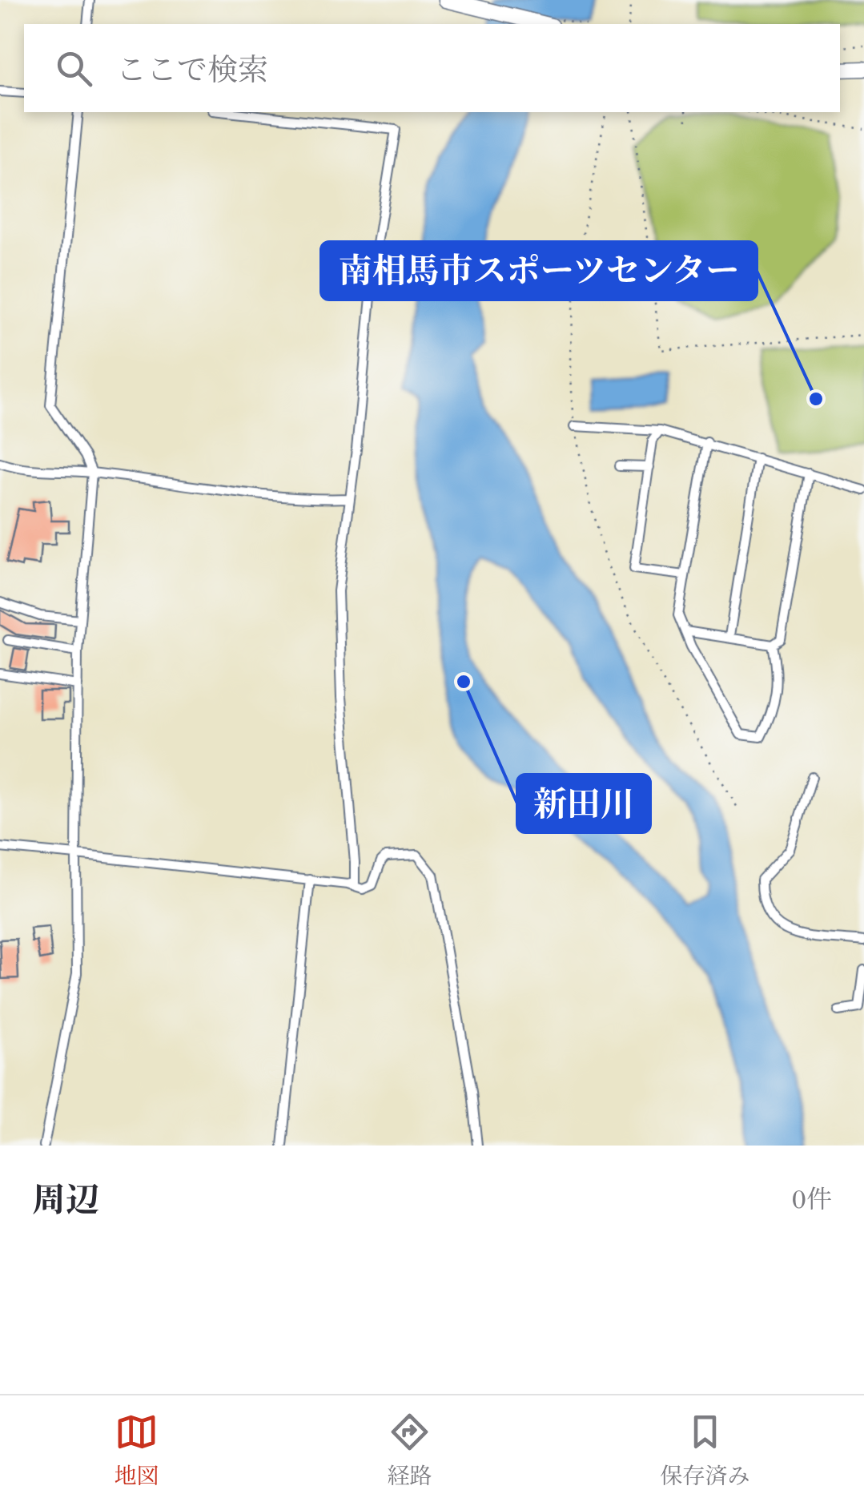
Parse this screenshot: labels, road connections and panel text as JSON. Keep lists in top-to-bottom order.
{
  "places": ["南相馬市スポーツセンター", "新田川"],
  "page": {
    "search": "ここで検索",
    "heading": ["周辺", "0件"],
    "nav": ["地図", "経路", "保存済み"]
  }
}
